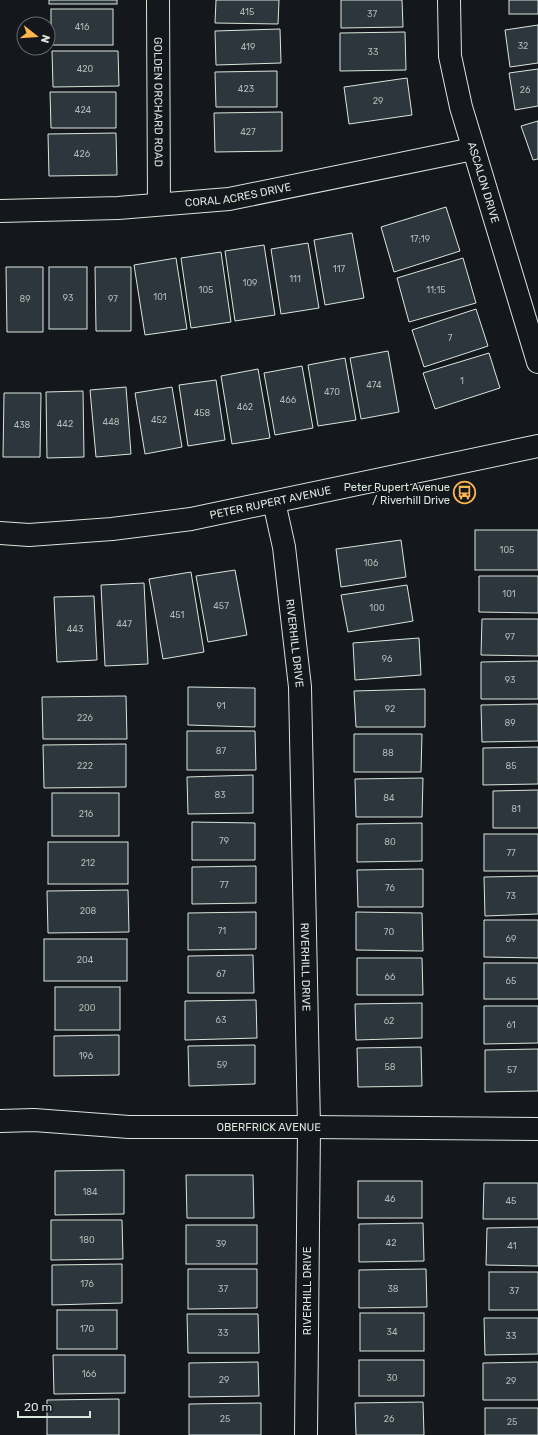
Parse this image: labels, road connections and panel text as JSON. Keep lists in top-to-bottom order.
{
  "streets": {
    "street": [
      "GOLDEN ORCHARD ROAD",
      "ASCALON DRIVE",
      "CORAL ACRES DRIVE",
      "PETER RUPERT AVENUE",
      "RIVERHILL DRIVE",
      "OBERFRICK AVENUE"
    ]
  },
  "crossings": [
    ["GOLDEN ORCHARD ROAD", "CORAL ACRES DRIVE"],
    ["ASCALON DRIVE", "CORAL ACRES DRIVE"],
    ["PETER RUPERT AVENUE", "RIVERHILL DRIVE"],
    ["RIVERHILL DRIVE", "OBERFRICK AVENUE"]
  ],
  "places": {
    "bus stop": ["Peter Rupert Avenue / Riverhill Drive"]
  },
  "house_numbers": [
    "415",
    "37",
    "416",
    "32",
    "419",
    "33",
    "420",
    "423",
    "26",
    "29",
    "424",
    "427",
    "426",
    "17;19",
    "117",
    "111",
    "109",
    "105",
    "11;15",
    "101",
    "93",
    "89",
    "97",
    "7",
    "1",
    "474",
    "470",
    "466",
    "462",
    "458",
    "452",
    "448",
    "442",
    "438",
    "105",
    "106",
    "101",
    "457",
    "100",
    "451",
    "447",
    "443",
    "97",
    "96",
    "93",
    "91",
    "92",
    "226",
    "89",
    "87",
    "88",
    "222",
    "85",
    "83",
    "84",
    "81",
    "216",
    "79",
    "80",
    "77",
    "212",
    "77",
    "76",
    "73",
    "208",
    "71",
    "70",
    "69",
    "204",
    "67",
    "66",
    "65",
    "200",
    "63",
    "62",
    "61",
    "196",
    "59",
    "58",
    "57",
    "184",
    "46",
    "45",
    "180",
    "42",
    "39",
    "41",
    "176",
    "37",
    "38",
    "37",
    "170",
    "34",
    "33",
    "33",
    "166",
    "30",
    "29",
    "29",
    "25",
    "26",
    "25"
  ],
  "scale_bar": "20 m",
  "north": "right"
}
